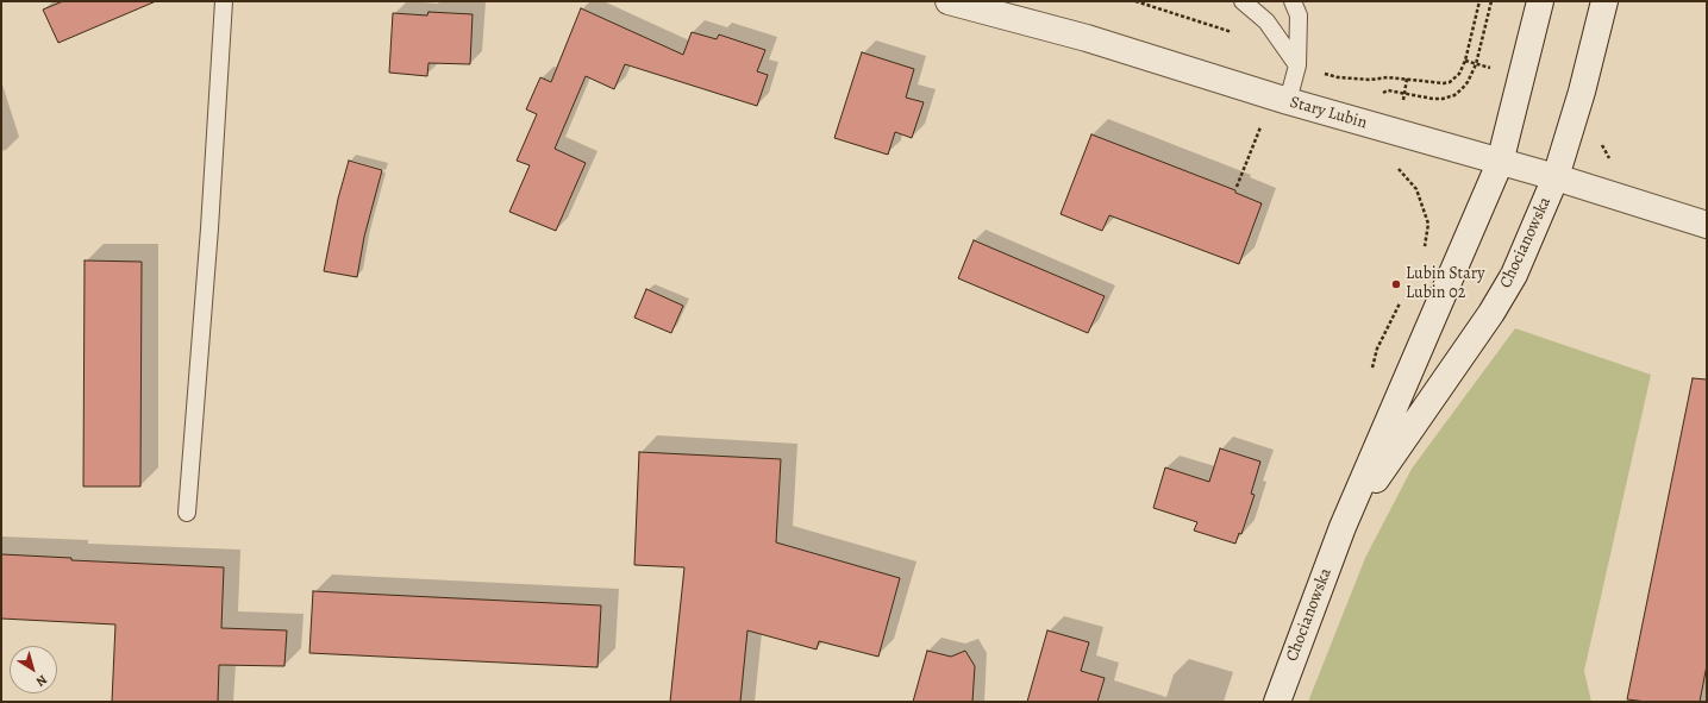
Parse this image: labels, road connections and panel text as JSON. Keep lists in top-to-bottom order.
{
  "streets": {
    "street": ["Stary Lubin", "Chocianowska"]
  },
  "crossings": [
    ["Stary Lubin", "Chocianowska"]
  ],
  "places": ["Lubin Stary Lubin 02"],
  "north": "bottom right"
}
